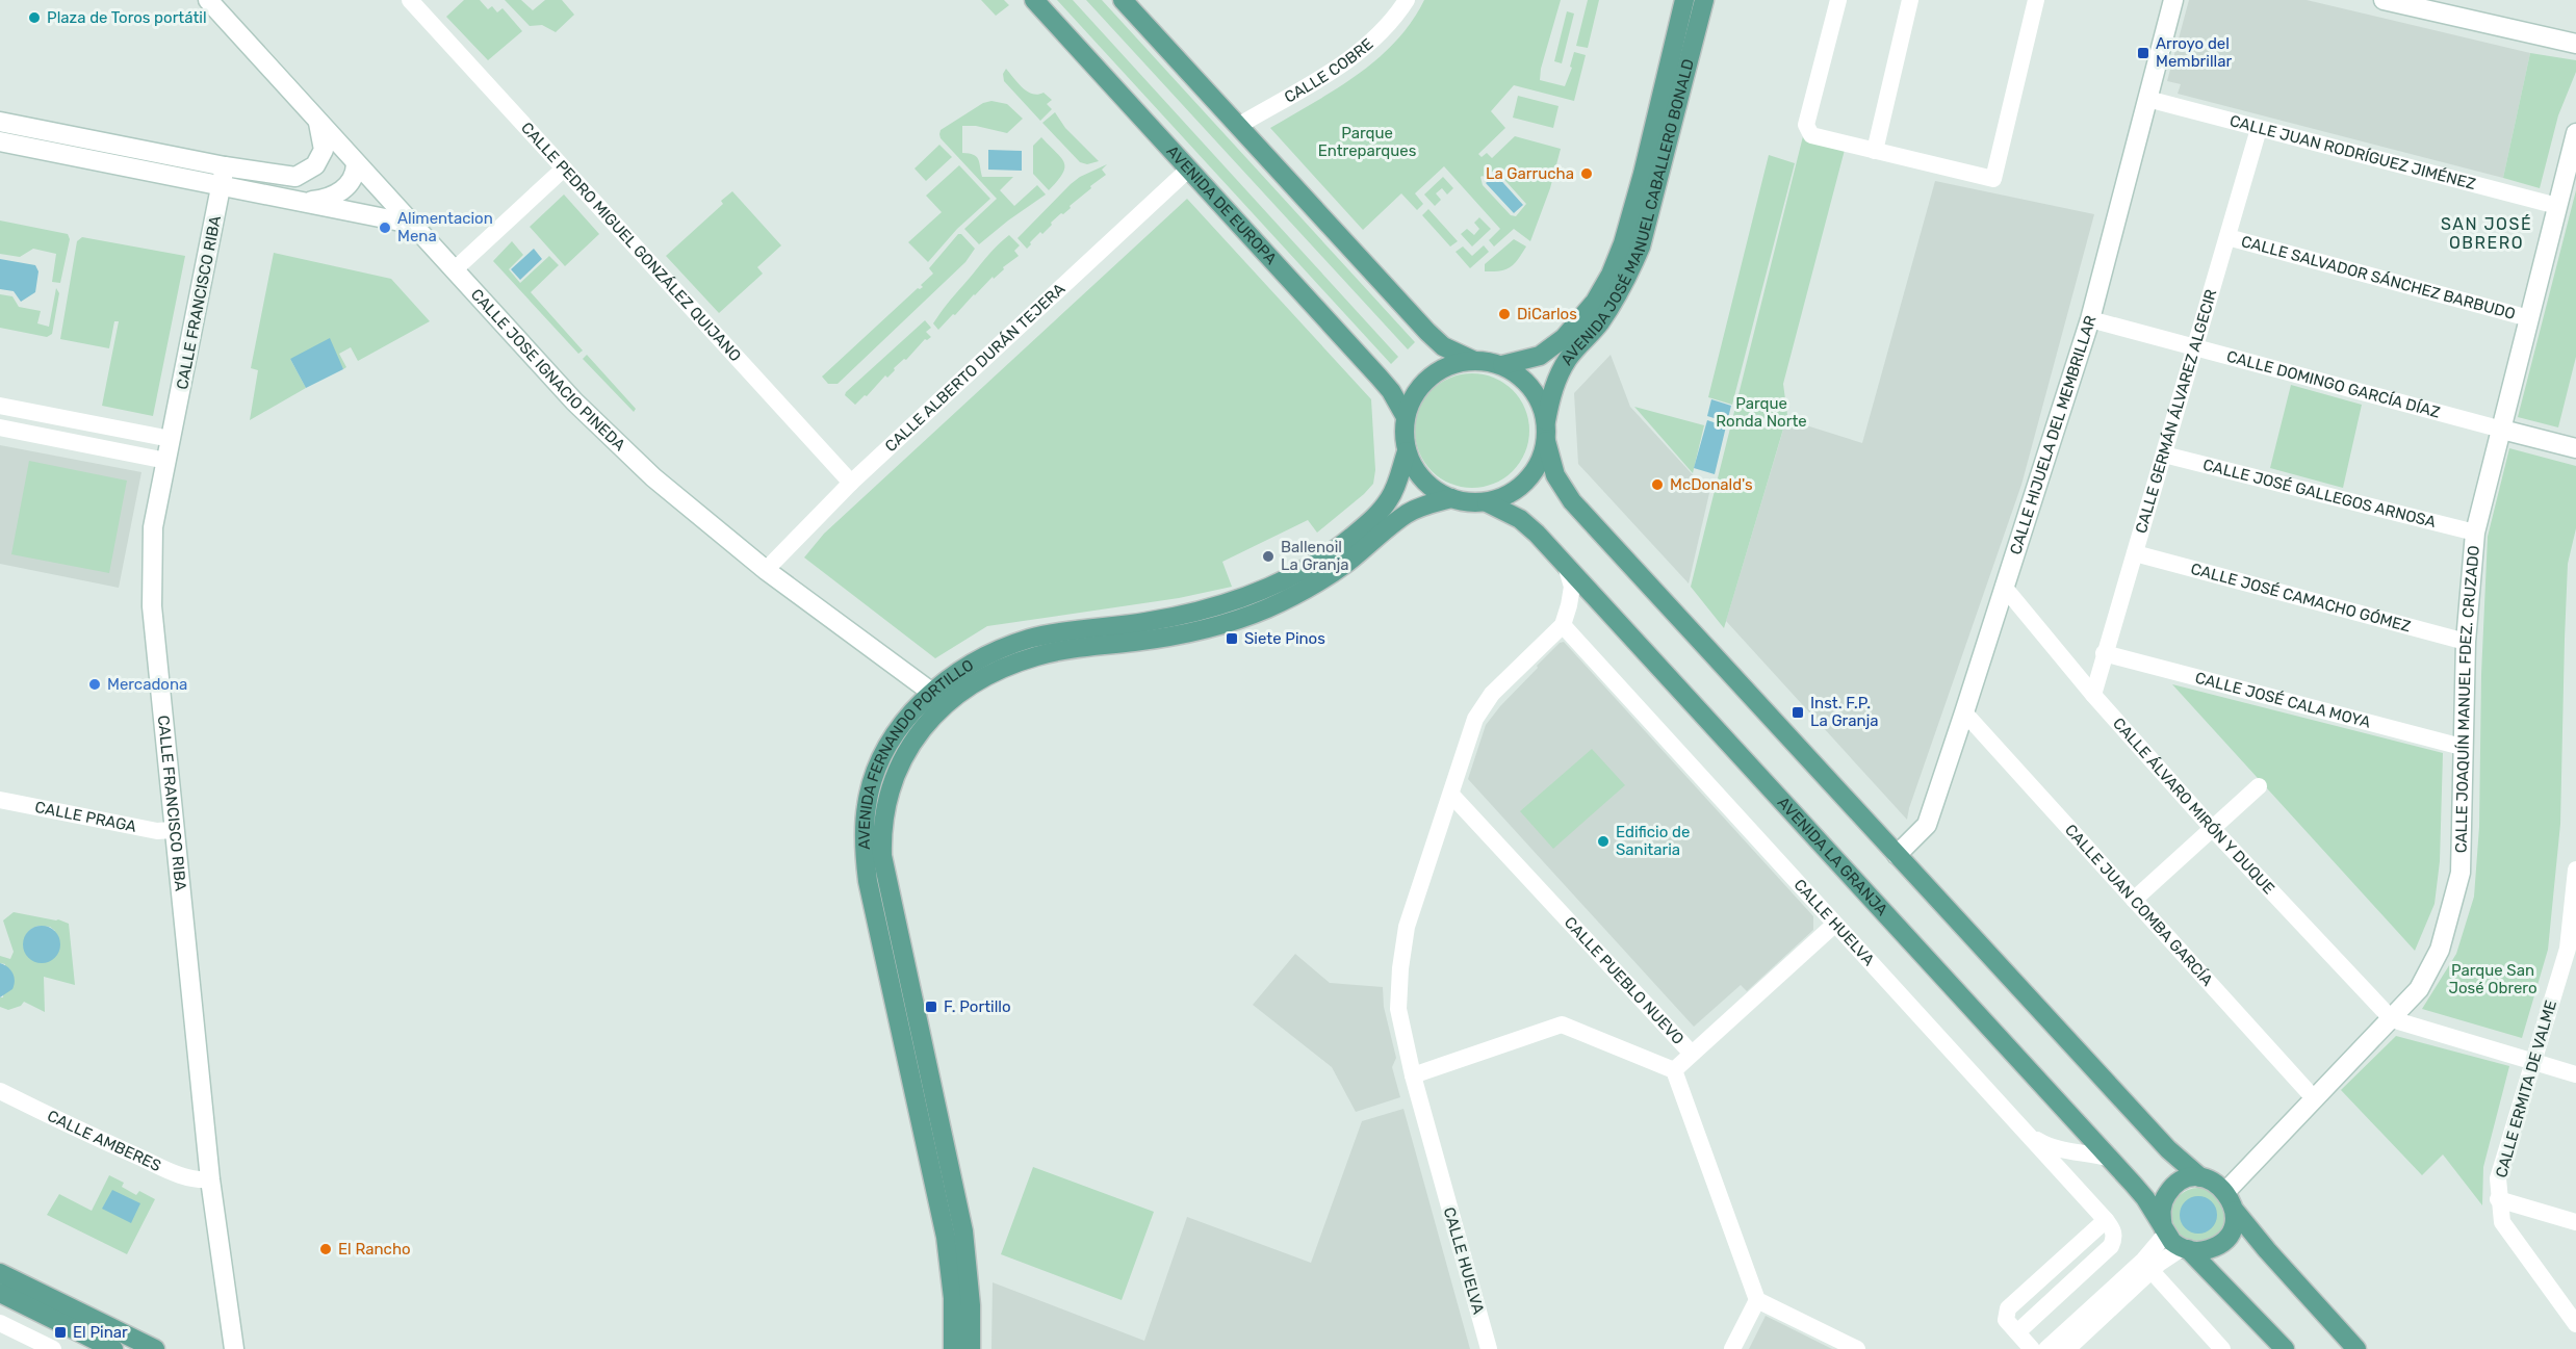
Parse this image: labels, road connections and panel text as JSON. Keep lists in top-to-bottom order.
{
  "streets": {
    "main road": [
      "AVENIDA DE EUROPA",
      "AVENIDA JOSÉ MANUEL CABALLERO BONALD",
      "AVENIDA FERNANDO PORTILLO",
      "AVENIDA LA GRANJA"
    ],
    "street": [
      "CALLE COBRE",
      "CALLE JUAN RODRÍGUEZ JIMÉNEZ",
      "CALLE PEDRO MIGUEL GONZÁLEZ QUIJANO",
      "CALLE SALVADOR SÁNCHEZ BARBUDO",
      "CALLE FRANCISCO RIBA",
      "CALLE ALBERTO DURÁN TEJERA",
      "CALLE JOSE IGNACIO PINEDA",
      "CALLE DOMINGO GARCÍA DÍAZ",
      "CALLE GERMÁN ÁLVAREZ ALGECIR",
      "CALLE HIJUELA DEL MEMBRILLAR",
      "CALLE JOSÉ GALLEGOS ARNOSA",
      "CALLE JOSÉ CAMACHO GÓMEZ",
      "CALLE JOAQUÍN MANUEL FDEZ. CRUZADO",
      "CALLE JOSÉ CALA MOYA",
      "CALLE ÁLVARO MIRÓN Y DUQUE",
      "CALLE PRAGA",
      "CALLE JUAN COMBA GARCÍA",
      "CALLE HUELVA",
      "CALLE PUEBLO NUEVO",
      "CALLE ERMITA DE VALME",
      "CALLE AMBERES"
    ]
  },
  "crossings": [
    ["CALLE COBRE", "AVENIDA DE EUROPA"],
    ["CALLE JUAN RODRÍGUEZ JIMÉNEZ", "CALLE GERMÁN ÁLVAREZ ALGECIR"],
    ["CALLE JUAN RODRÍGUEZ JIMÉNEZ", "CALLE HIJUELA DEL MEMBRILLAR"],
    ["CALLE JUAN RODRÍGUEZ JIMÉNEZ", "CALLE JOAQUÍN MANUEL FDEZ. CRUZADO"],
    ["AVENIDA DE EUROPA", "AVENIDA JOSÉ MANUEL CABALLERO BONALD"],
    ["AVENIDA DE EUROPA", "CALLE ALBERTO DURÁN TEJERA"],
    ["AVENIDA DE EUROPA", "AVENIDA FERNANDO PORTILLO"],
    ["AVENIDA DE EUROPA", "AVENIDA LA GRANJA"],
    ["AVENIDA JOSÉ MANUEL CABALLERO BONALD", "AVENIDA FERNANDO PORTILLO"],
    ["AVENIDA JOSÉ MANUEL CABALLERO BONALD", "AVENIDA LA GRANJA"],
    ["CALLE PEDRO MIGUEL GONZÁLEZ QUIJANO", "CALLE ALBERTO DURÁN TEJERA"],
    ["CALLE SALVADOR SÁNCHEZ BARBUDO", "CALLE GERMÁN ÁLVAREZ ALGECIR"],
    ["CALLE SALVADOR SÁNCHEZ BARBUDO", "CALLE JOAQUÍN MANUEL FDEZ. CRUZADO"],
    ["CALLE FRANCISCO RIBA", "CALLE PRAGA"],
    ["CALLE FRANCISCO RIBA", "CALLE AMBERES"],
    ["CALLE ALBERTO DURÁN TEJERA", "CALLE JOSE IGNACIO PINEDA"],
    ["CALLE JOSE IGNACIO PINEDA", "AVENIDA FERNANDO PORTILLO"],
    ["CALLE DOMINGO GARCÍA DÍAZ", "CALLE GERMÁN ÁLVAREZ ALGECIR"],
    ["CALLE DOMINGO GARCÍA DÍAZ", "CALLE HIJUELA DEL MEMBRILLAR"],
    ["CALLE DOMINGO GARCÍA DÍAZ", "CALLE JOAQUÍN MANUEL FDEZ. CRUZADO"],
    ["CALLE GERMÁN ÁLVAREZ ALGECIR", "CALLE JOSÉ GALLEGOS ARNOSA"],
    ["CALLE GERMÁN ÁLVAREZ ALGECIR", "CALLE JOSÉ CAMACHO GÓMEZ"],
    ["CALLE GERMÁN ÁLVAREZ ALGECIR", "CALLE JOSÉ CALA MOYA"],
    ["CALLE GERMÁN ÁLVAREZ ALGECIR", "CALLE ÁLVARO MIRÓN Y DUQUE"],
    ["CALLE HIJUELA DEL MEMBRILLAR", "CALLE ÁLVARO MIRÓN Y DUQUE"],
    ["CALLE HIJUELA DEL MEMBRILLAR", "CALLE JUAN COMBA GARCÍA"],
    ["CALLE JOSÉ GALLEGOS ARNOSA", "CALLE JOAQUÍN MANUEL FDEZ. CRUZADO"],
    ["CALLE JOSÉ CAMACHO GÓMEZ", "CALLE JOAQUÍN MANUEL FDEZ. CRUZADO"],
    ["CALLE JOAQUÍN MANUEL FDEZ. CRUZADO", "CALLE JOSÉ CALA MOYA"],
    ["CALLE JOAQUÍN MANUEL FDEZ. CRUZADO", "CALLE ÁLVARO MIRÓN Y DUQUE"],
    ["CALLE JOAQUÍN MANUEL FDEZ. CRUZADO", "AVENIDA LA GRANJA"],
    ["CALLE JOAQUÍN MANUEL FDEZ. CRUZADO", "CALLE JUAN COMBA GARCÍA"],
    ["AVENIDA FERNANDO PORTILLO", "AVENIDA LA GRANJA"],
    ["CALLE HUELVA", "CALLE PUEBLO NUEVO"]
  ],
  "districts": ["SAN JOSÉ OBRERO"],
  "parks": ["Parque Entreparques", "Parque Ronda Norte", "Parque San José Obrero"],
  "places": {
    "other": [
      "Plaza de Toros portátil",
      "La Garrucha",
      "Alimentacion Mena",
      "DiCarlos",
      "McDonald's",
      "Ballenoil La Granja",
      "Mercadona",
      "Edificio de Sanitaria",
      "El Rancho"
    ],
    "transit": [
      "Arroyo del Membrillar",
      "Siete Pinos",
      "Inst. F.P. La Granja",
      "F. Portillo",
      "El Pinar"
    ]
  }
}
